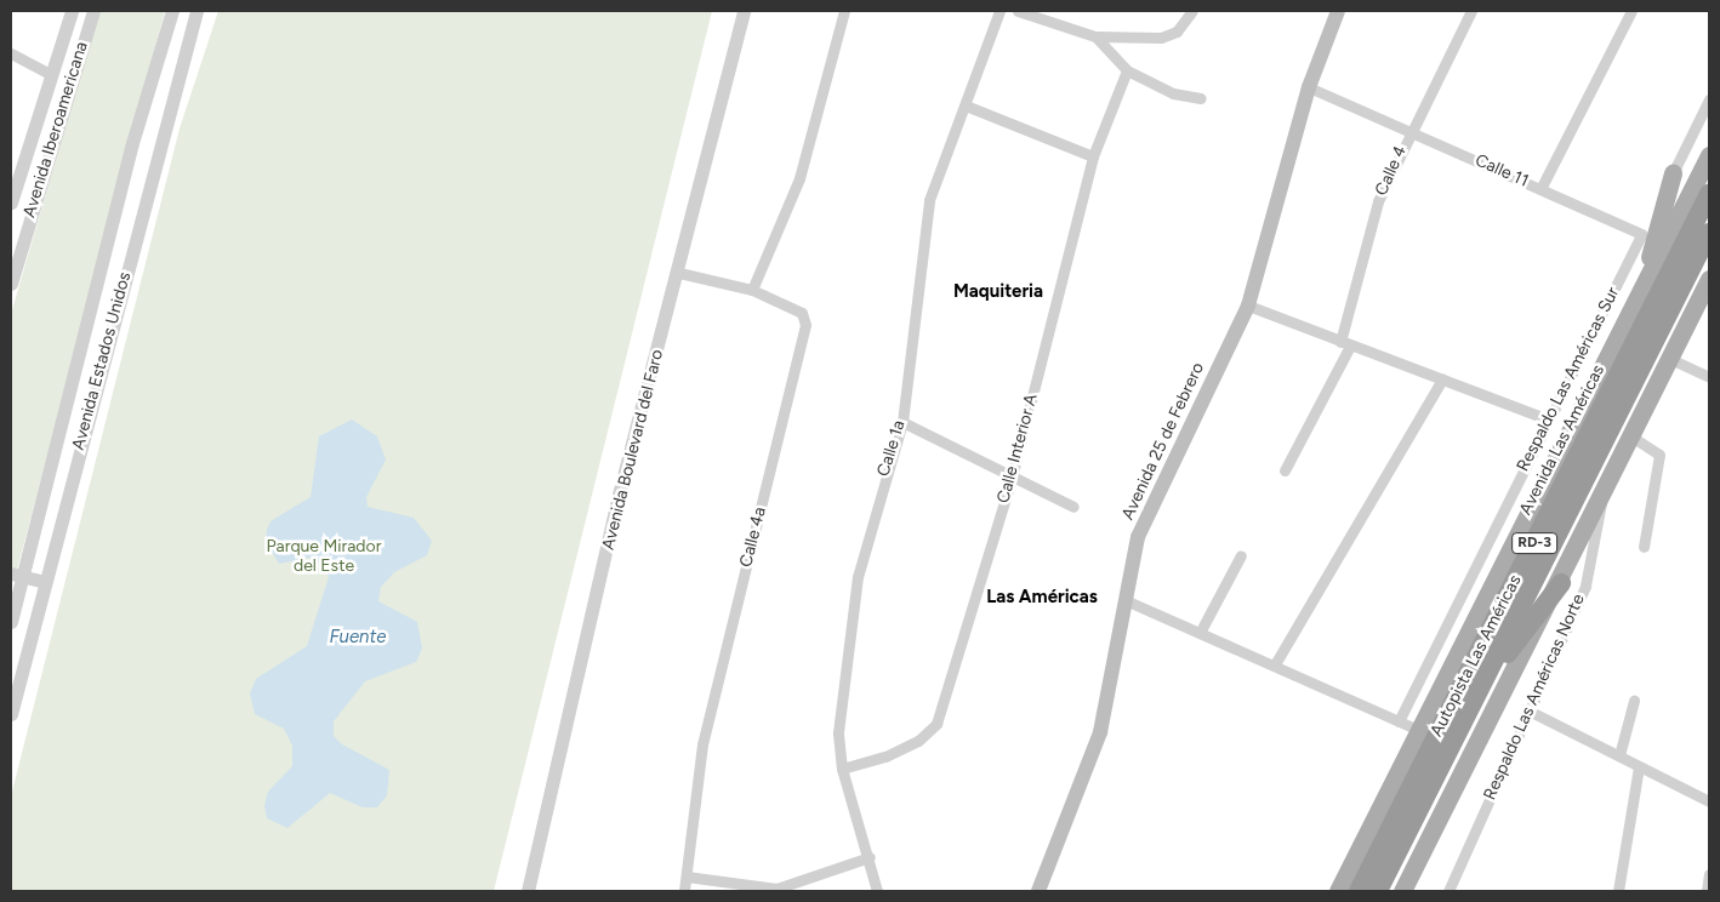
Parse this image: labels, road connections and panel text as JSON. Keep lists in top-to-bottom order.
{
  "streets": {
    "highway": ["RD-3", "Autopista Las Américas"],
    "main road": ["Avenida Las Américas", "Avenida 25 de Febrero"],
    "street": [
      "Avenida Iberoamericana",
      "Calle 4",
      "Calle 11",
      "Avenida Estados Unidos",
      "Respaldo Las Américas Sur",
      "Calle 1a",
      "Calle Interior A",
      "Avenida Boulevard del Faro",
      "Calle 4a",
      "Respaldo Las Américas Norte"
    ]
  },
  "crossings": [
    ["Calle 4", "Calle 11"],
    ["Calle 11", "Respaldo Las Américas Sur"],
    ["Calle 11", "Avenida 25 de Febrero"],
    ["Calle 1a", "Calle Interior A"],
    ["Avenida Boulevard del Faro", "Calle 4a"]
  ],
  "districts": ["Maquiteria", "Las Américas"],
  "water": ["Fuente"],
  "parks": ["Parque Mirador del Este"]
}
